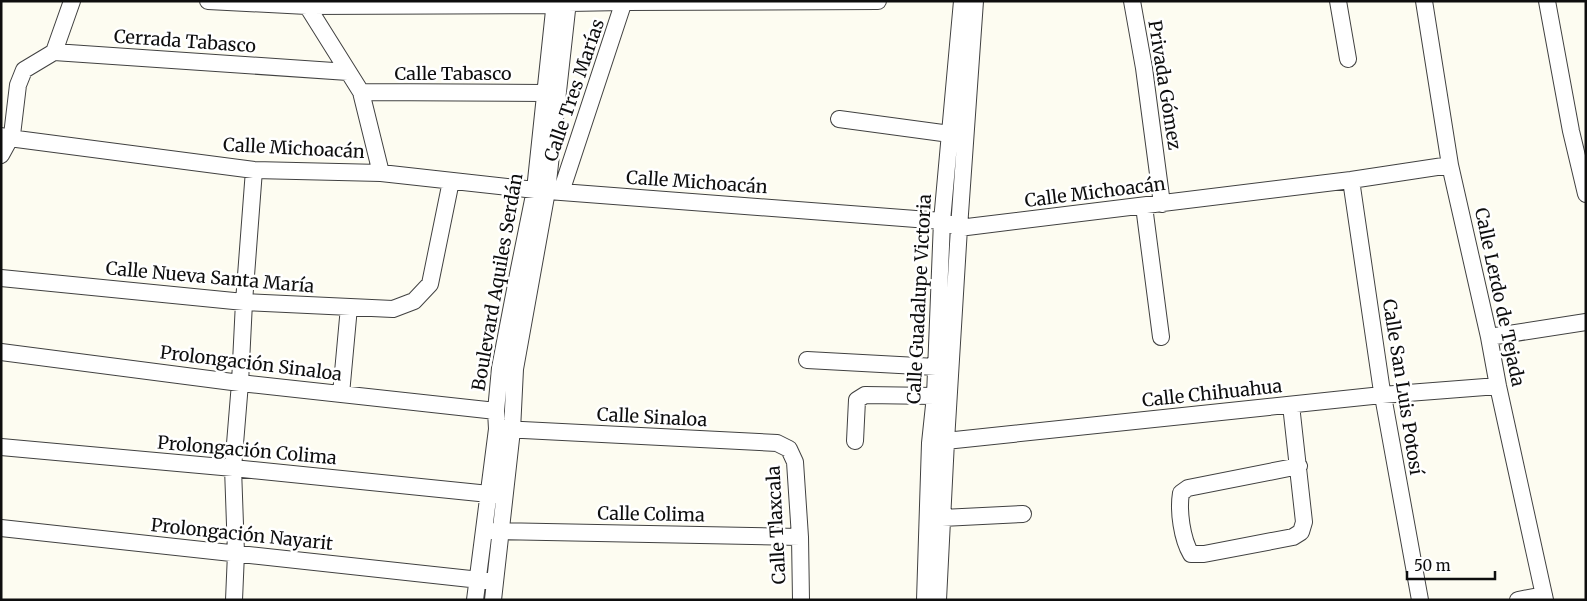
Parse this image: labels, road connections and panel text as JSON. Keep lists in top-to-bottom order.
{
  "streets": {
    "street": [
      "Cerrada Tabasco",
      "Calle Tabasco",
      "Privada Gómez",
      "Calle Tres Marías",
      "Calle Michoacán",
      "Calle Nueva Santa María",
      "Boulevard Aquiles Serdán",
      "Calle Lerdo de Tejada",
      "Calle Guadalupe Victoria",
      "Prolongación Sinaloa",
      "Calle San Luis Potosí",
      "Calle Chihuahua",
      "Calle Sinaloa",
      "Prolongación Colima",
      "Calle Colima",
      "Calle Tlaxcala",
      "Prolongación Nayarit"
    ]
  },
  "crossings": [
    ["Calle Tabasco", "Boulevard Aquiles Serdán"],
    ["Privada Gómez", "Calle Michoacán"],
    ["Calle Tres Marías", "Calle Michoacán"],
    ["Calle Tres Marías", "Boulevard Aquiles Serdán"],
    ["Calle Michoacán", "Calle Nueva Santa María"],
    ["Calle Michoacán", "Boulevard Aquiles Serdán"],
    ["Calle Michoacán", "Calle Lerdo de Tejada"],
    ["Calle Michoacán", "Calle Guadalupe Victoria"],
    ["Calle Michoacán", "Calle San Luis Potosí"],
    ["Boulevard Aquiles Serdán", "Prolongación Sinaloa"],
    ["Boulevard Aquiles Serdán", "Calle Sinaloa"],
    ["Boulevard Aquiles Serdán", "Prolongación Colima"],
    ["Boulevard Aquiles Serdán", "Calle Colima"],
    ["Boulevard Aquiles Serdán", "Prolongación Nayarit"],
    ["Calle Lerdo de Tejada", "Calle Chihuahua"],
    ["Calle Guadalupe Victoria", "Calle Chihuahua"],
    ["Calle San Luis Potosí", "Calle Chihuahua"],
    ["Calle Sinaloa", "Calle Tlaxcala"],
    ["Calle Colima", "Calle Tlaxcala"]
  ],
  "scale_bar": "50 m"
}
